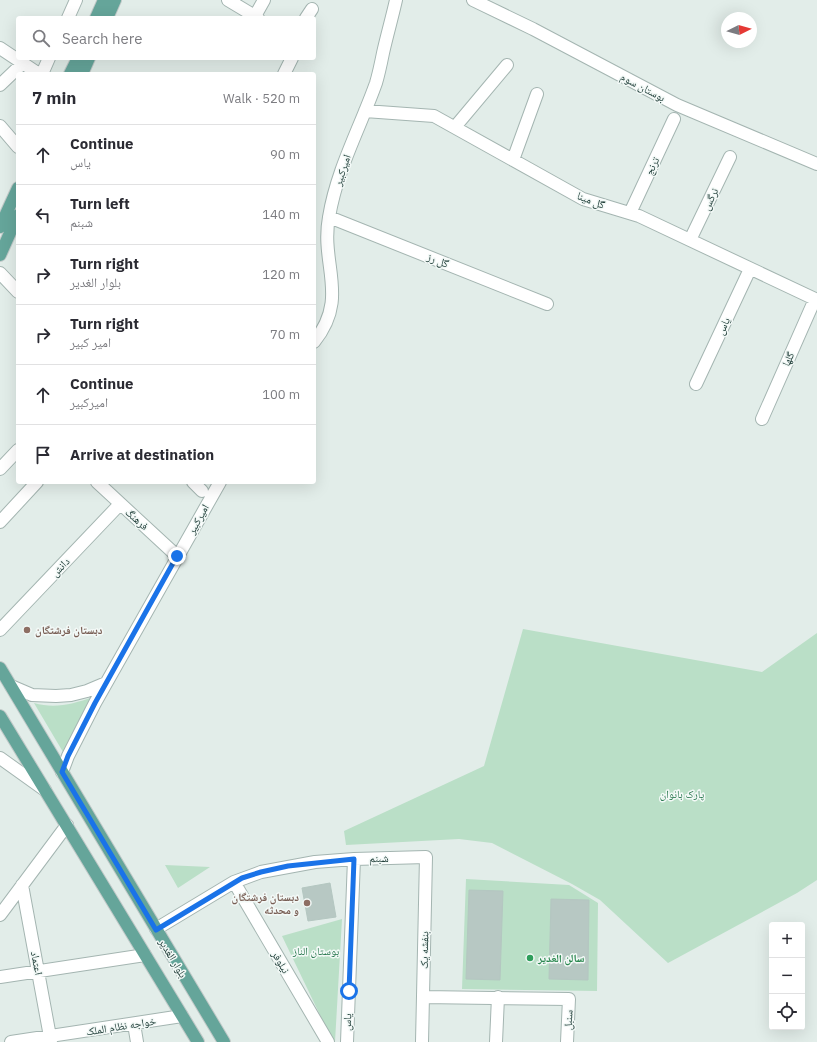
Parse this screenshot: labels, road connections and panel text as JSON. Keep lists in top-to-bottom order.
{
  "streets": {
    "main road": ["بلوار الغدیر"],
    "street": [
      "بوستان سوم",
      "ترنج",
      "امیرکبیر",
      "نرگس",
      "گل مینا",
      "گل رز",
      "یاس",
      "گلها",
      "فرهنگ",
      "دانش",
      "شبنم",
      "بنفشه یک",
      "نیلوفر",
      "اعتماد",
      "سنبل",
      "خواجه نظام الملک"
    ]
  },
  "crossings": [
    ["ترنج", "گل مینا"],
    ["امیرکبیر", "گل مینا"],
    ["امیرکبیر", "گل رز"],
    ["امیرکبیر", "فرهنگ"],
    ["امیرکبیر", "بلوار الغدیر"],
    ["نرگس", "گل مینا"],
    ["گل مینا", "یاس"],
    ["گل مینا", "گلها"],
    ["یاس", "شبنم"],
    ["فرهنگ", "دانش"],
    ["شبنم", "بنفشه یک"],
    ["شبنم", "بلوار الغدیر"],
    ["شبنم", "نیلوفر"],
    ["بلوار الغدیر", "خواجه نظام الملک"],
    ["اعتماد", "خواجه نظام الملک"]
  ],
  "parks": ["پارک بانوان", "بوستان الناز"],
  "places": ["دبستان فرشتگان", "دبستان فرشتگان و محدثه", "سالن الغدیر"],
  "north": "right",
  "page": {
    "search": "Search here",
    "heading": ["7 min", "Walk · 520 m"],
    "list": [
      ["Continue", "یاس", "90 m"],
      ["Turn left", "شبنم", "140 m"],
      ["Turn right", "بلوار الغدیر", "120 m"],
      ["Turn right", "امیر کبیر", "70 m"],
      ["Continue", "امیرکبیر", "100 m"],
      "Arrive at destination"
    ],
    "map_buttons": ["+", "−"]
  }
}
